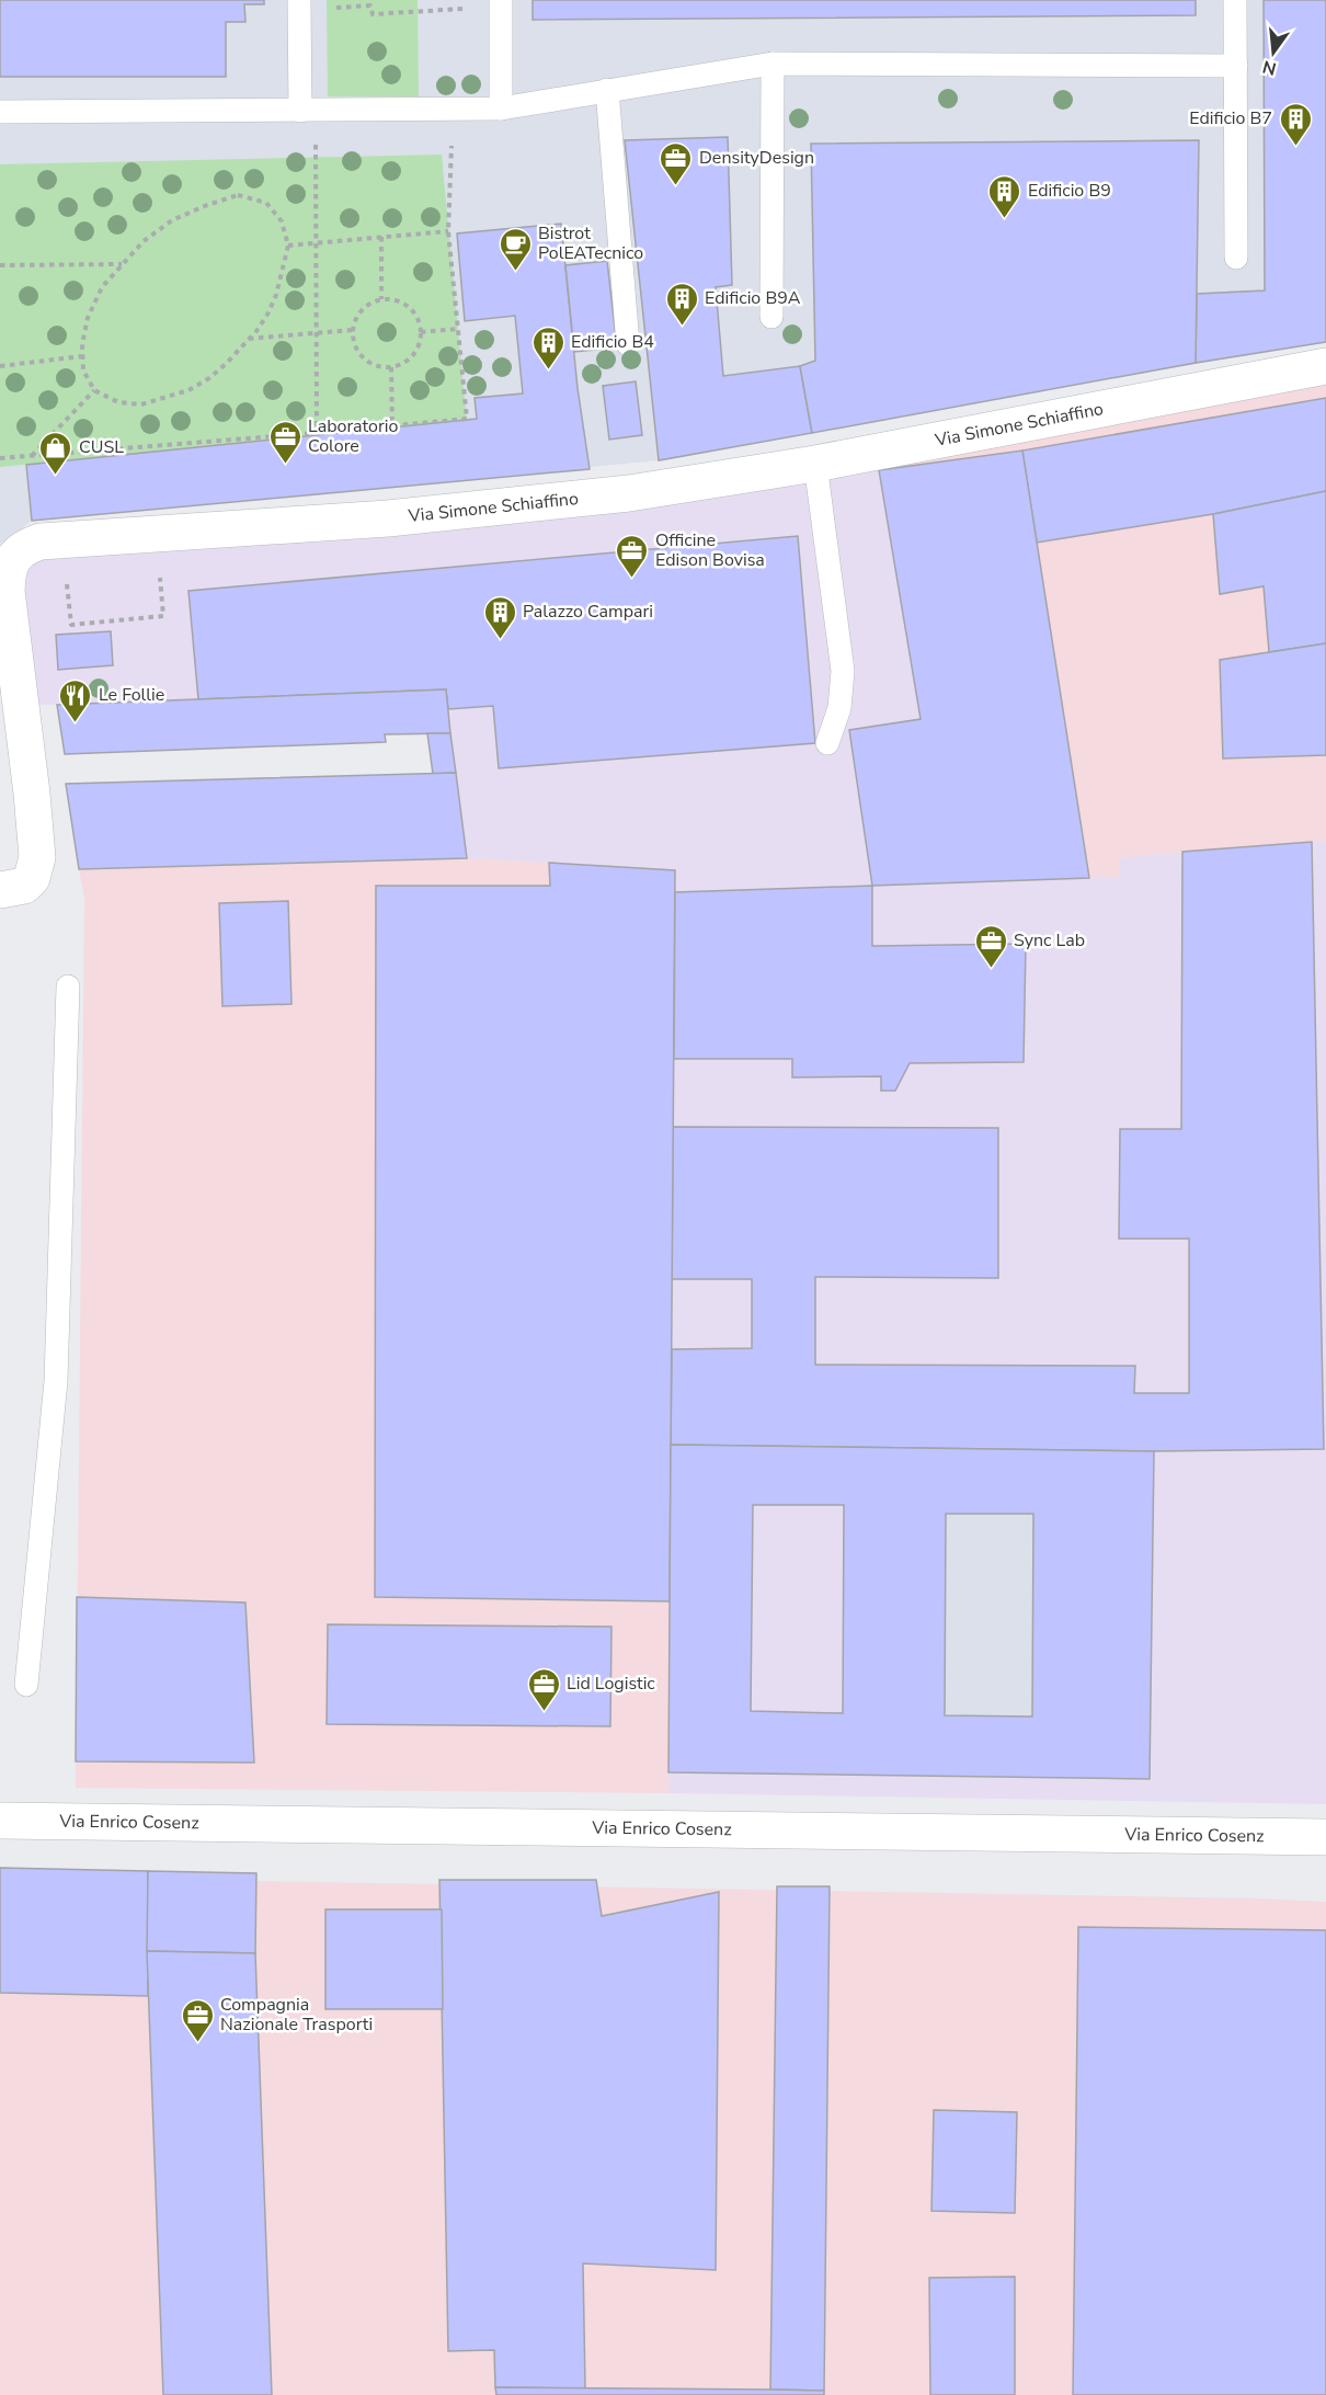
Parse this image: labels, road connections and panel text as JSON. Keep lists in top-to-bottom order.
{
  "streets": {
    "street": ["Via Simone Schiaffino", "Via Enrico Cosenz"]
  },
  "places": {
    "building": [
      "Edificio B7",
      "Edificio B9",
      "Edificio B9A",
      "Edificio B4",
      "Palazzo Campari"
    ],
    "office": [
      "DensityDesign",
      "Laboratorio Colore",
      "Officine Edison Bovisa",
      "Sync Lab",
      "Lid Logistic",
      "Compagnia Nazionale Trasporti"
    ],
    "cafe": ["Bistrot PolEATecnico"],
    "shop": ["CUSL"],
    "restaurant": ["Le Follie"]
  },
  "north": "bottom"
}
